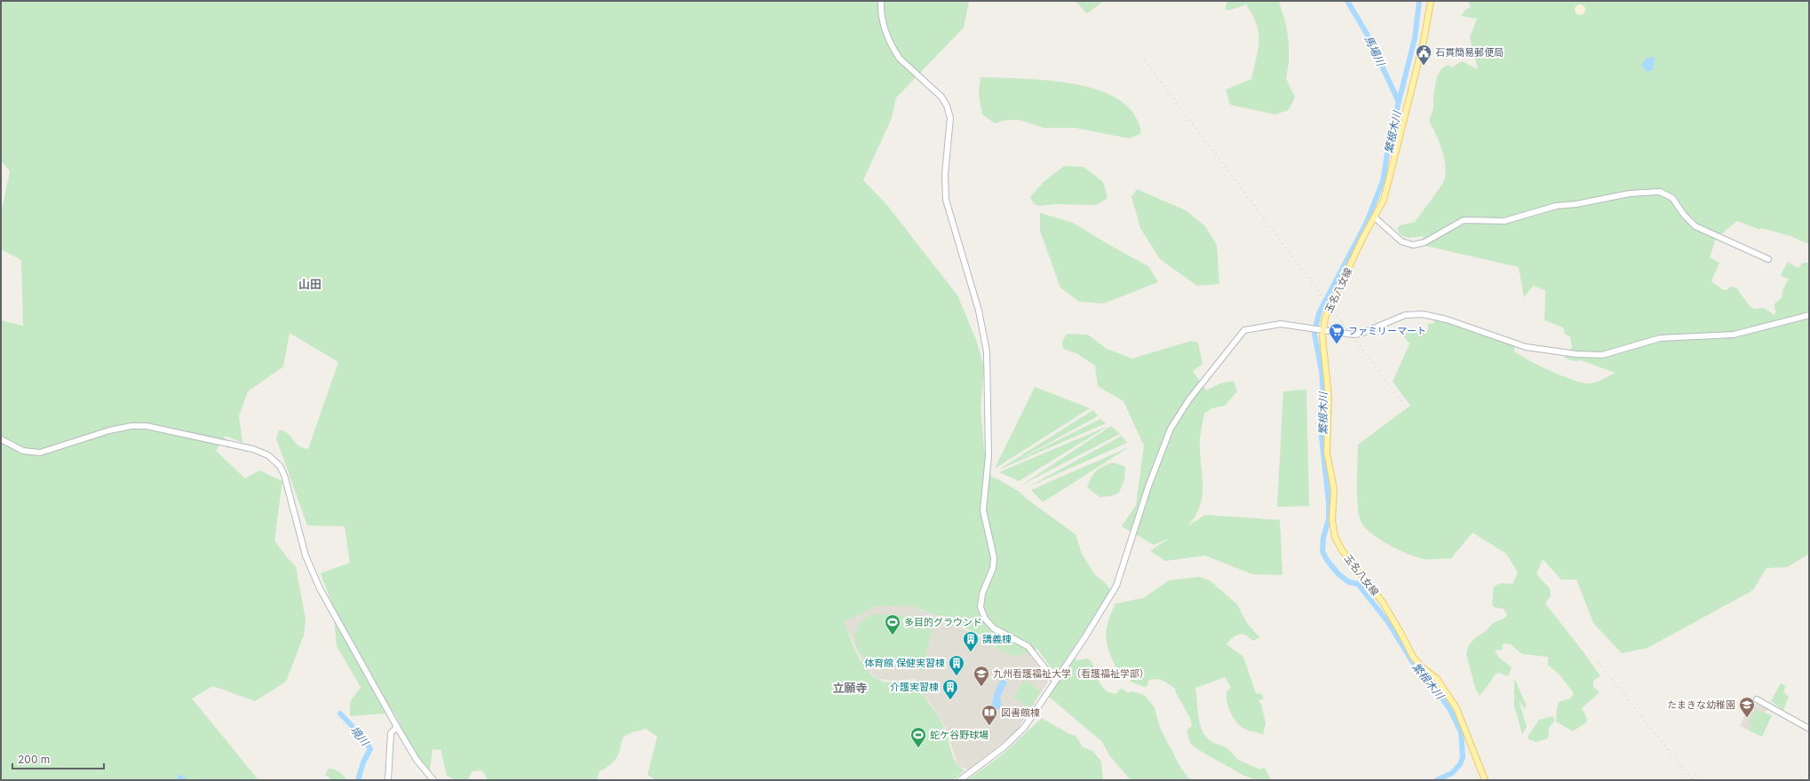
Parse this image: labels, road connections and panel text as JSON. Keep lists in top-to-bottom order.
{
  "streets": {
    "main road": ["玉名八女線"]
  },
  "districts": ["山田", "立願寺"],
  "water": ["馬場川", "繁根木川", "境川"],
  "places": {
    "public building": ["石貫簡易郵便局"],
    "supermarket": ["ファミリーマート"],
    "sports": ["多目的グラウンド", "蛇ケ谷野球場"],
    "building": ["講義棟", "体育館 保健実習棟", "介護実習棟"],
    "school or university": ["九州看護福祉大学（看護福祉学部）", "たまきな幼稚園"],
    "library": ["図書館棟"]
  },
  "scale_bar": "200 m"
}
